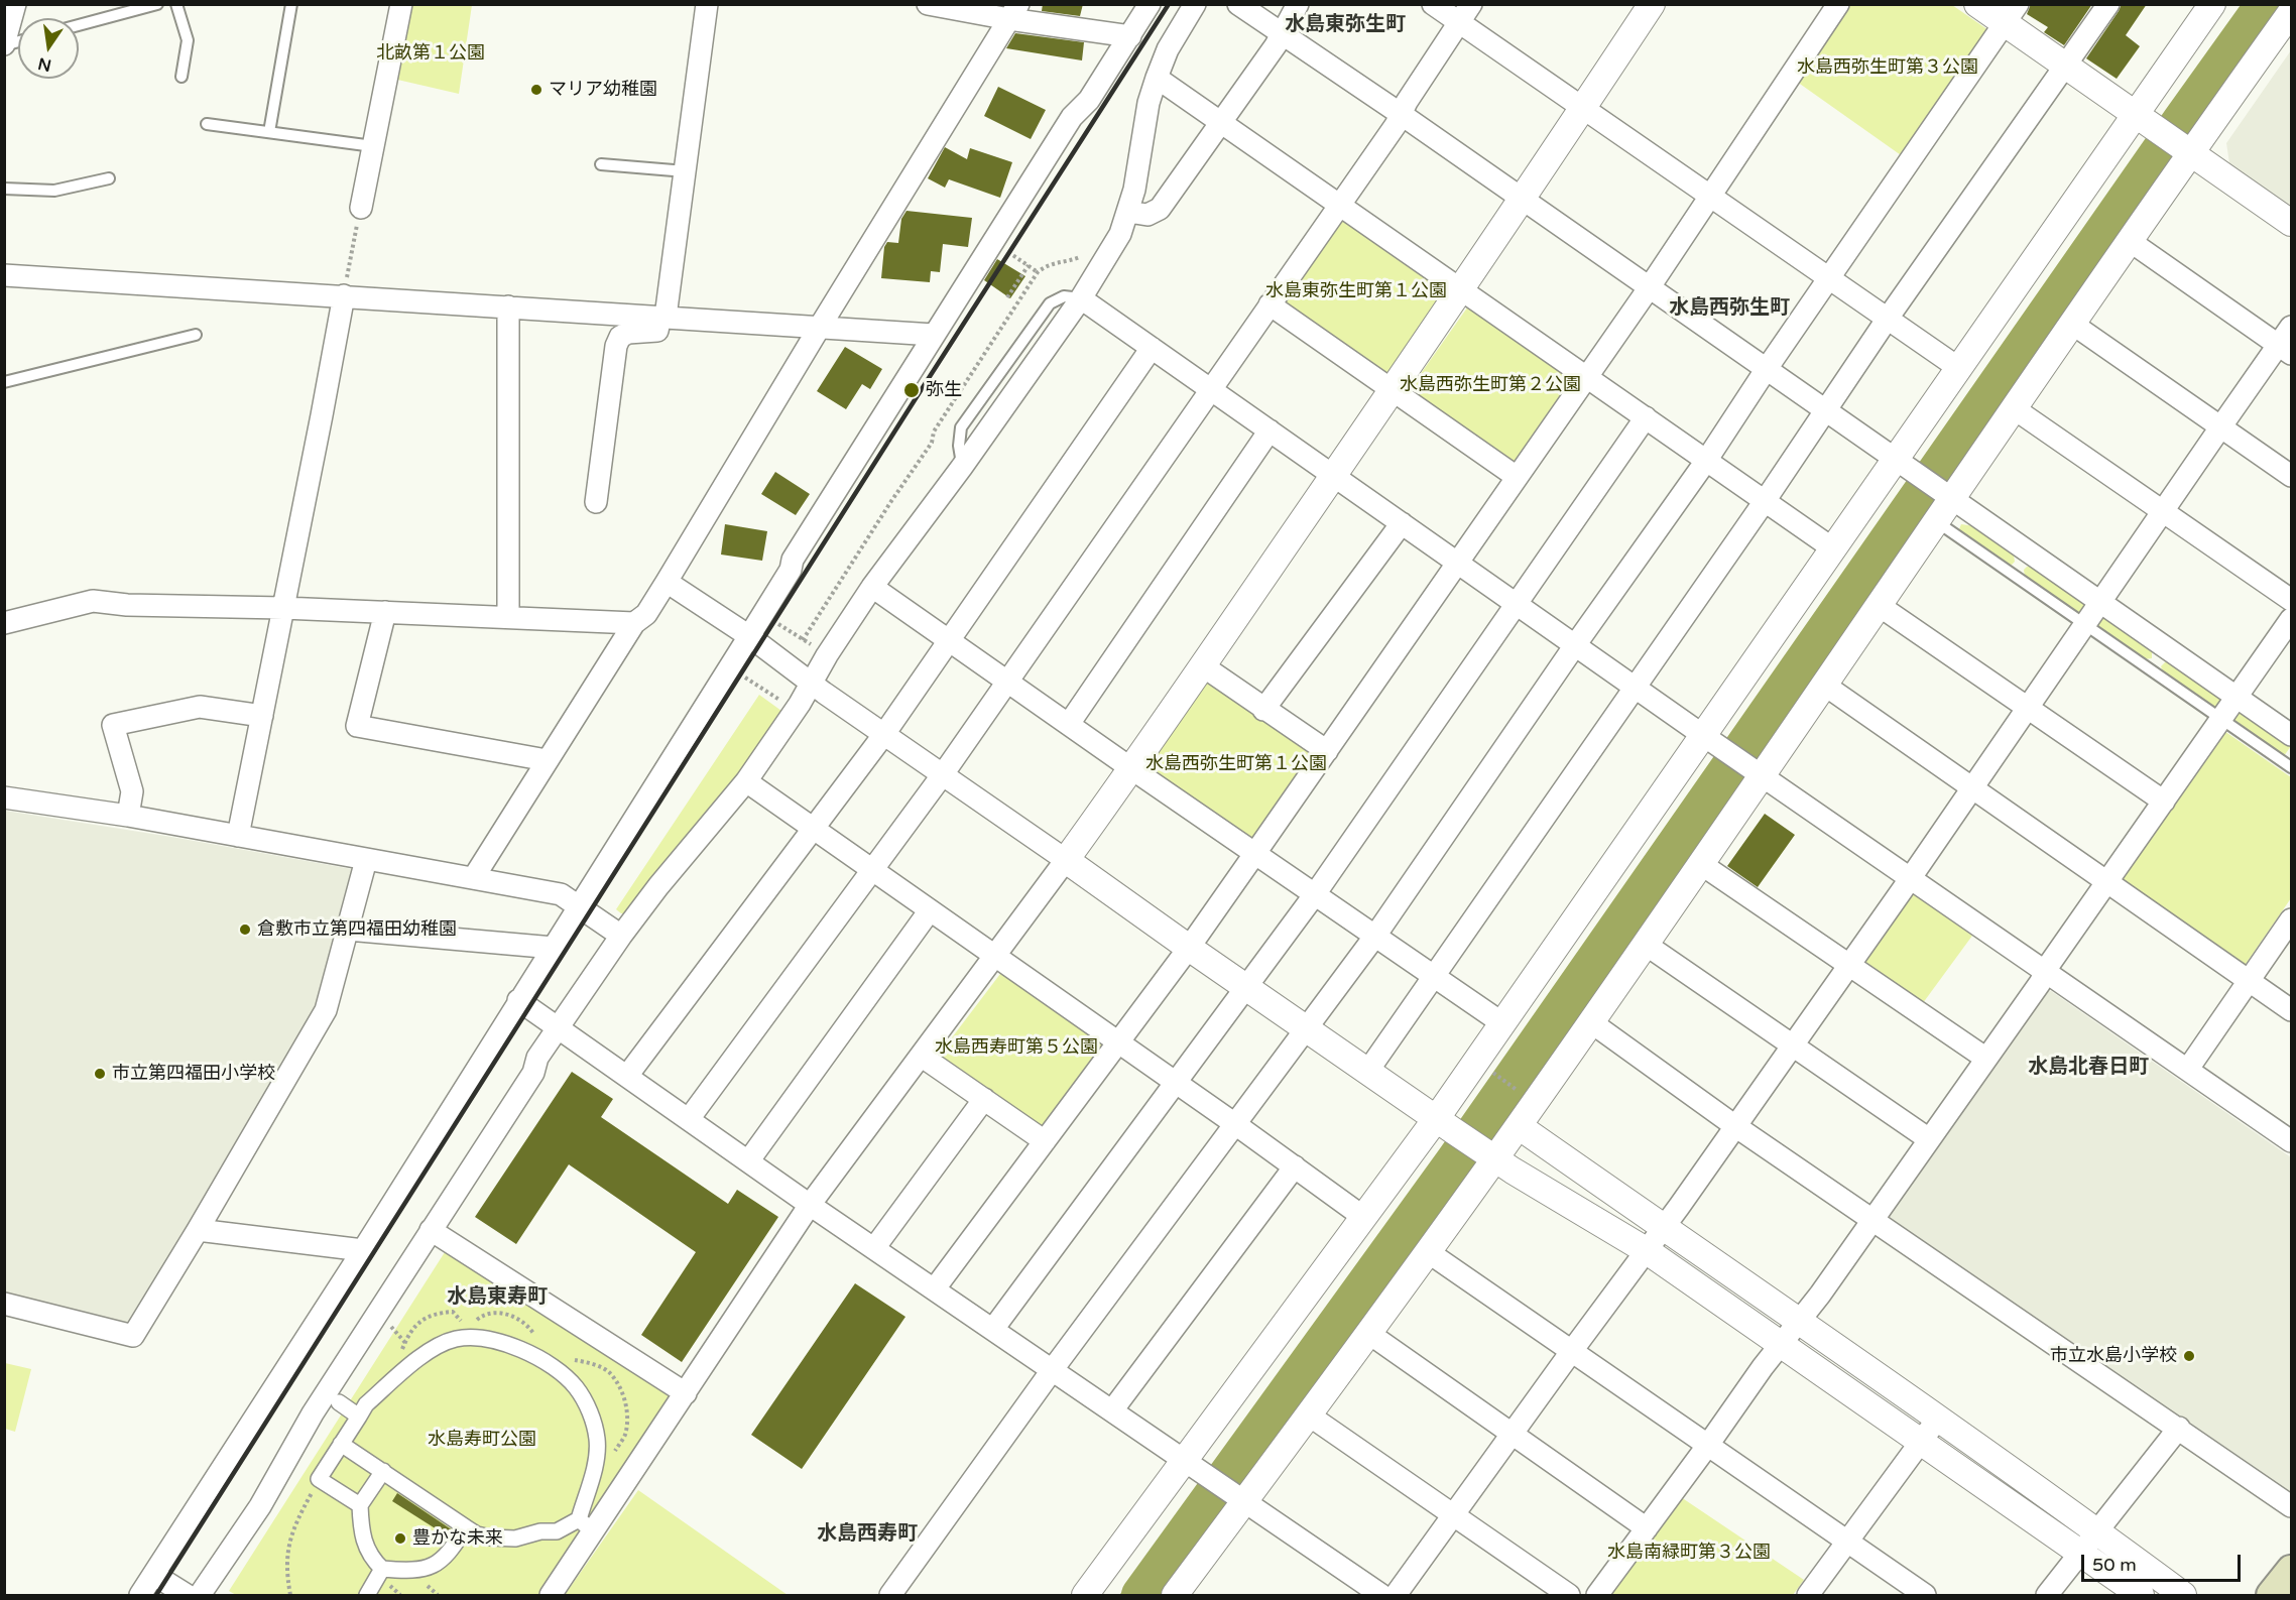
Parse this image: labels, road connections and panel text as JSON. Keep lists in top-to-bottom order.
{
  "districts": [
    "水島東弥生町",
    "水島西弥生町",
    "水島北春日町",
    "水島東寿町",
    "水島西寿町"
  ],
  "parks": [
    "北畝第１公園",
    "水島西弥生町第３公園",
    "水島東弥生町第１公園",
    "水島西弥生町第２公園",
    "水島西弥生町第１公園",
    "水島西寿町第５公園",
    "水島寿町公園",
    "水島南緑町第３公園"
  ],
  "places": [
    "マリア幼稚園",
    "弥生",
    "倉敷市立第四福田幼稚園",
    "市立第四福田小学校",
    "市立水島小学校",
    "豊かな未来"
  ],
  "scale_bar": "50 m",
  "north": "bottom"
}
